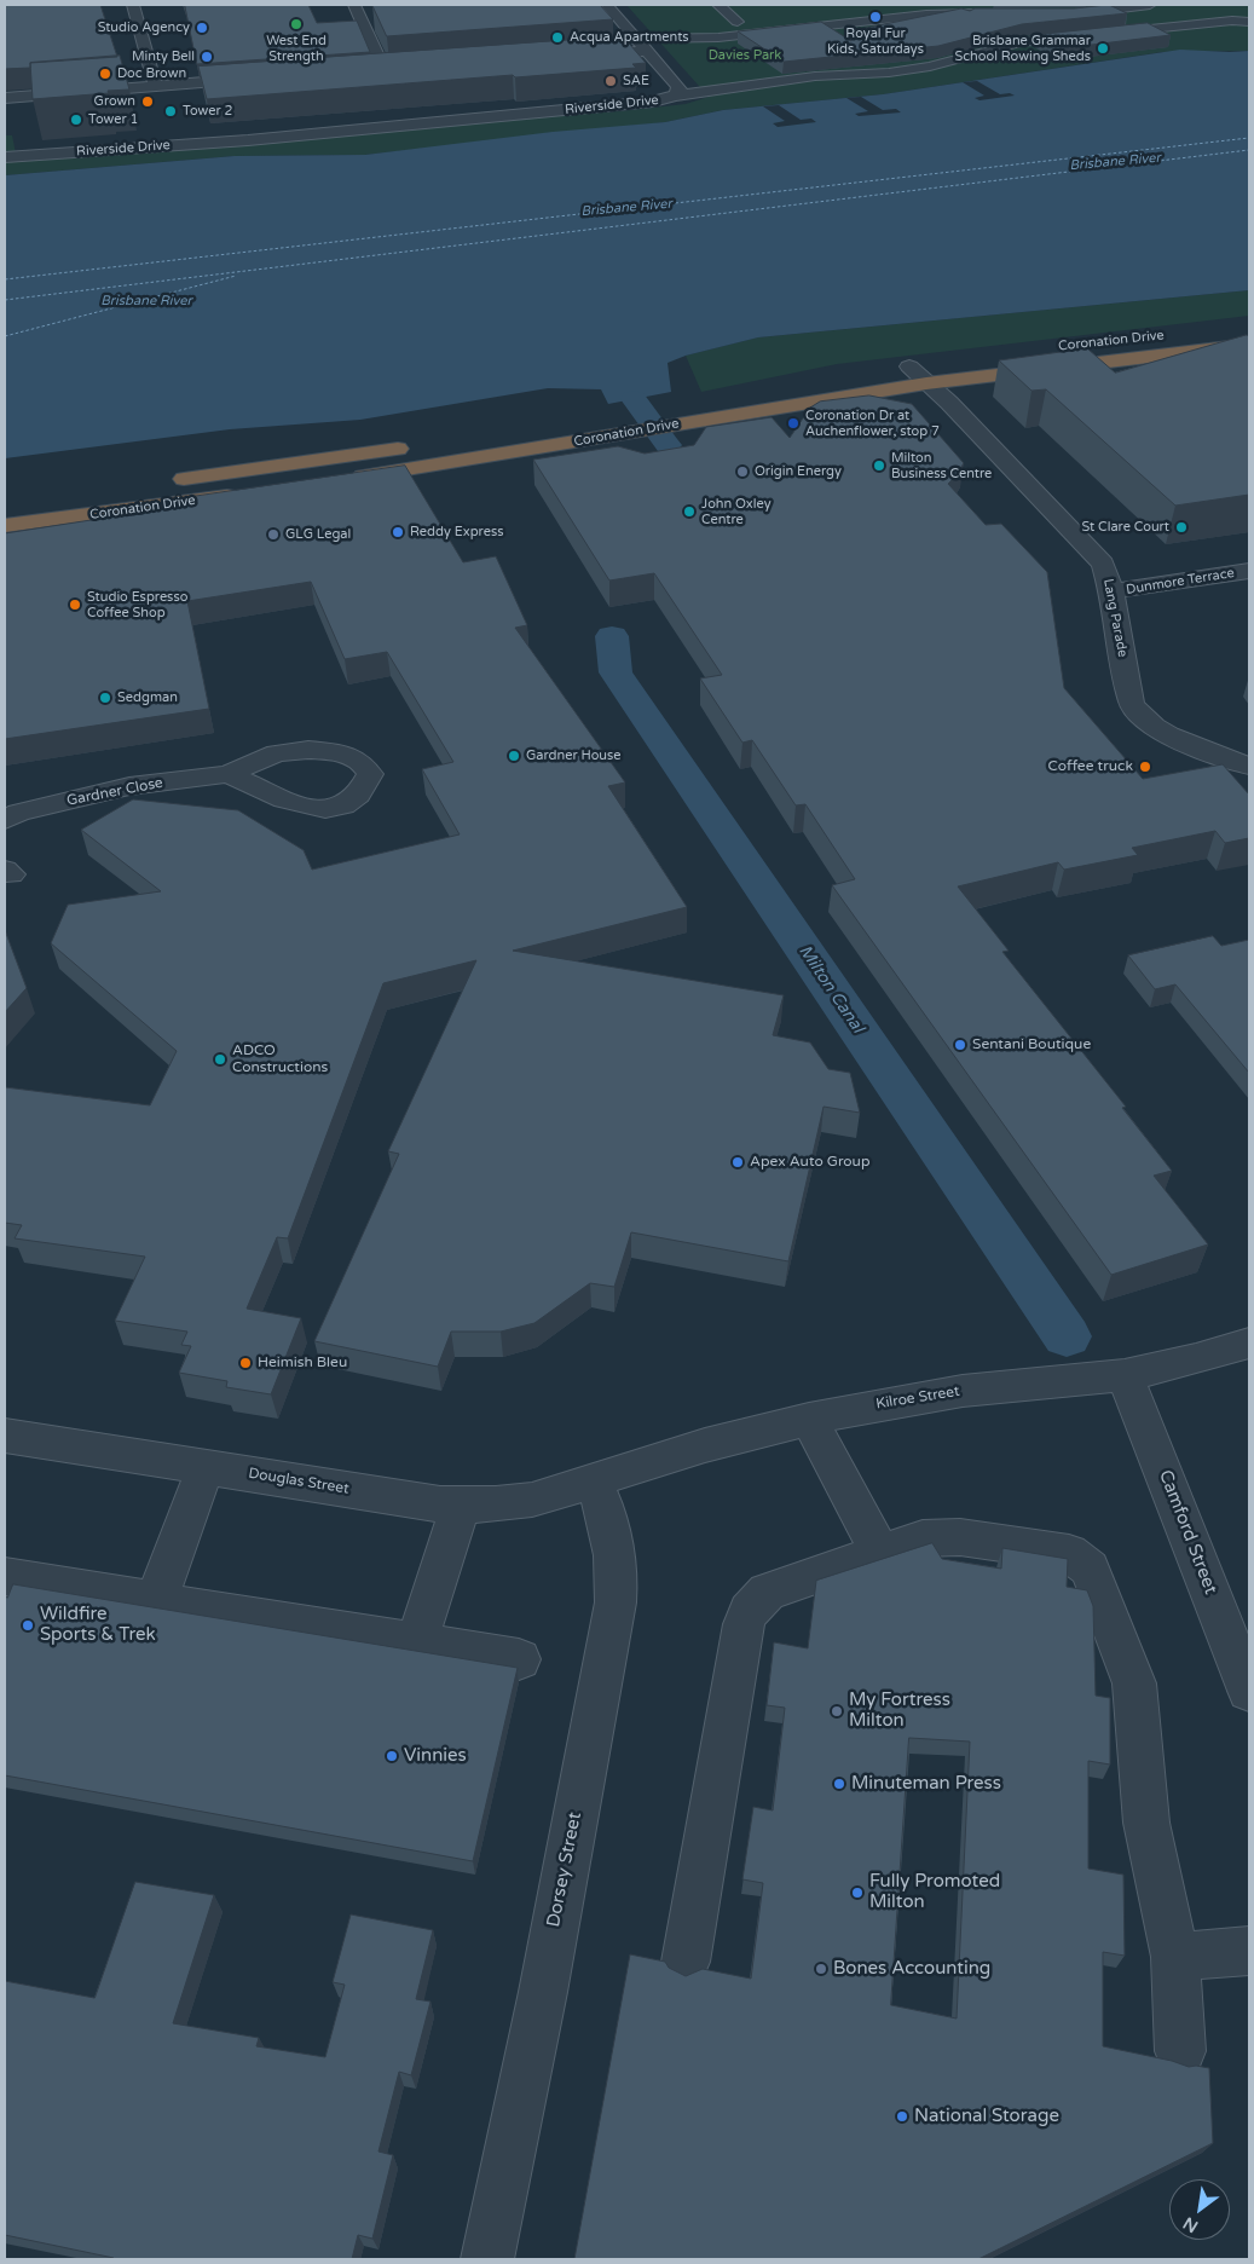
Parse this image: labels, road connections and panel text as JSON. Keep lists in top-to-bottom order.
{
  "streets": {
    "highway": ["Coronation Drive"],
    "street": [
      "Riverside Drive",
      "Dunmore Terrace",
      "Lang Parade",
      "Gardner Close",
      "Kilroe Street",
      "Douglas Street",
      "Camford Street",
      "Dorsey Street"
    ]
  },
  "crossings": [
    ["Coronation Drive", "Lang Parade"],
    ["Dunmore Terrace", "Lang Parade"],
    ["Kilroe Street", "Douglas Street"],
    ["Kilroe Street", "Camford Street"],
    ["Kilroe Street", "Dorsey Street"],
    ["Douglas Street", "Dorsey Street"]
  ],
  "water": ["Brisbane River", "Milton Canal"],
  "parks": ["Davies Park"],
  "places": [
    "Royal Fur Kids, Saturdays",
    "West End Strength",
    "Studio Agency",
    "Acqua Apartments",
    "Brisbane Grammar School Rowing Sheds",
    "Minty Bell",
    "Doc Brown",
    "SAE",
    "Grown",
    "Tower 2",
    "Tower 1",
    "Coronation Dr at Auchenflower, stop 7",
    "Milton Business Centre",
    "Origin Energy",
    "John Oxley Centre",
    "St Clare Court",
    "Reddy Express",
    "GLG Legal",
    "Studio Espresso Coffee Shop",
    "Sedgman",
    "Gardner House",
    "Coffee truck",
    "Sentani Boutique",
    "ADCO Constructions",
    "Apex Auto Group",
    "Heimish Bleu",
    "Wildfire Sports & Trek",
    "My Fortress Milton",
    "Vinnies",
    "Minuteman Press",
    "Fully Promoted Milton",
    "Bones Accounting",
    "National Storage"
  ],
  "north": "bottom left"
}
